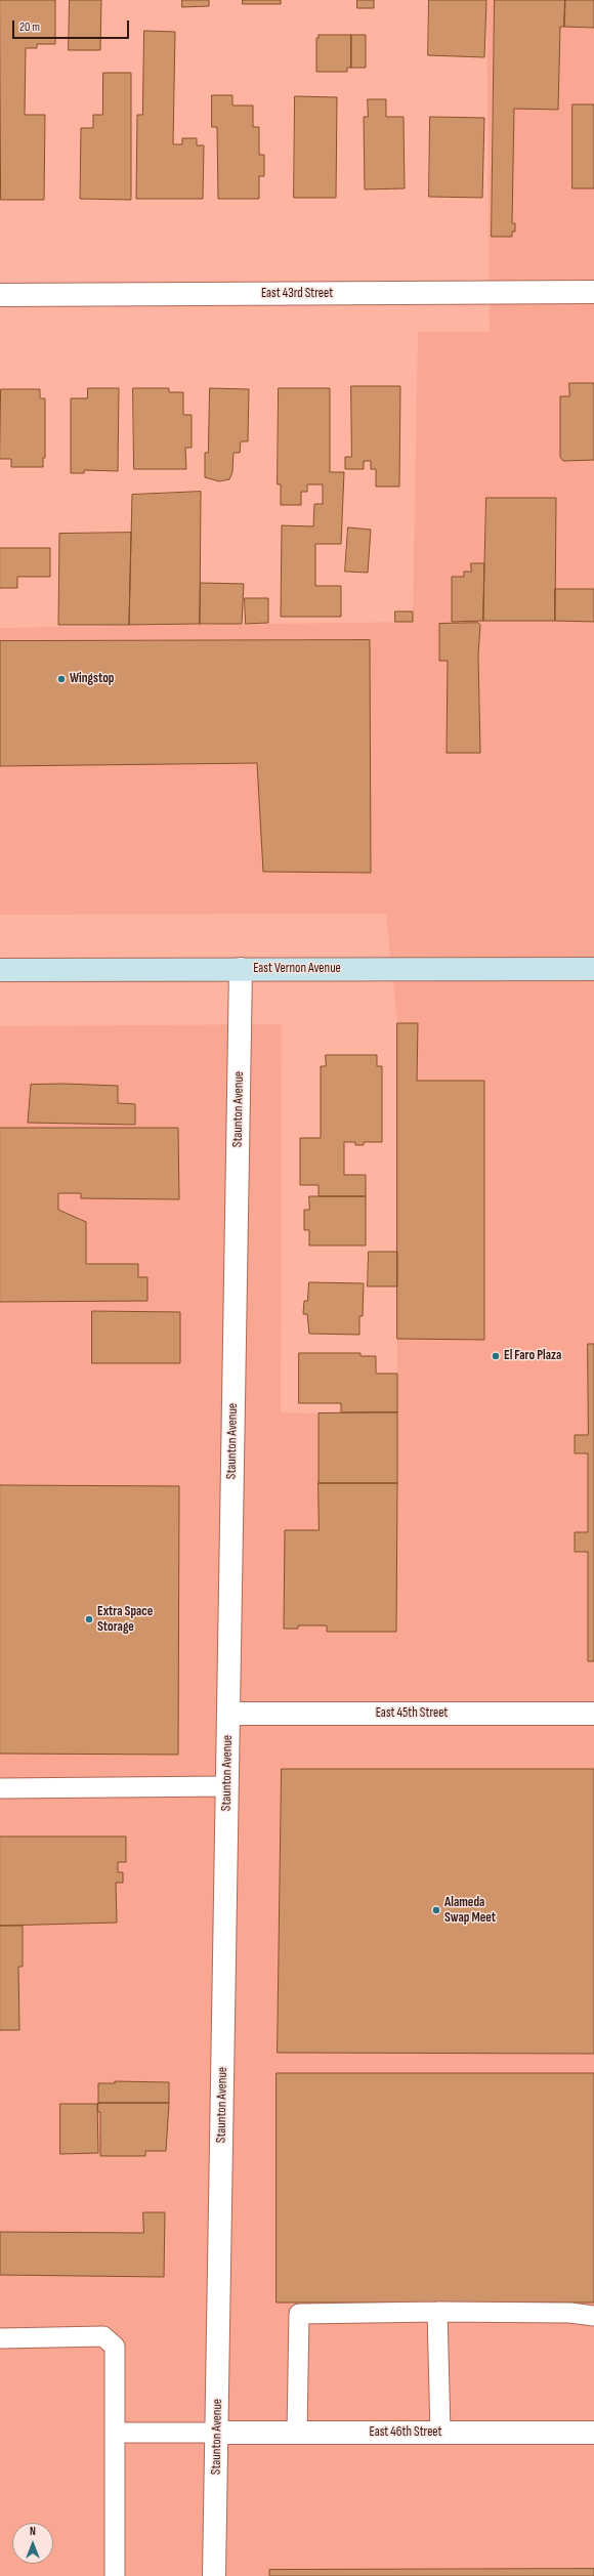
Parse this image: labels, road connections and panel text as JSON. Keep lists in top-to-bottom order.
{
  "streets": {
    "main road": ["East Vernon Avenue"],
    "street": [
      "East 43rd Street",
      "Staunton Avenue",
      "East 45th Street",
      "East 46th Street"
    ]
  },
  "crossings": [
    ["East Vernon Avenue", "Staunton Avenue"],
    ["Staunton Avenue", "East 45th Street"],
    ["Staunton Avenue", "East 46th Street"]
  ],
  "places": [
    "Wingstop",
    "El Faro Plaza",
    "Extra Space Storage",
    "Alameda Swap Meet"
  ],
  "scale_bar": "20 m",
  "north": "top"
}
